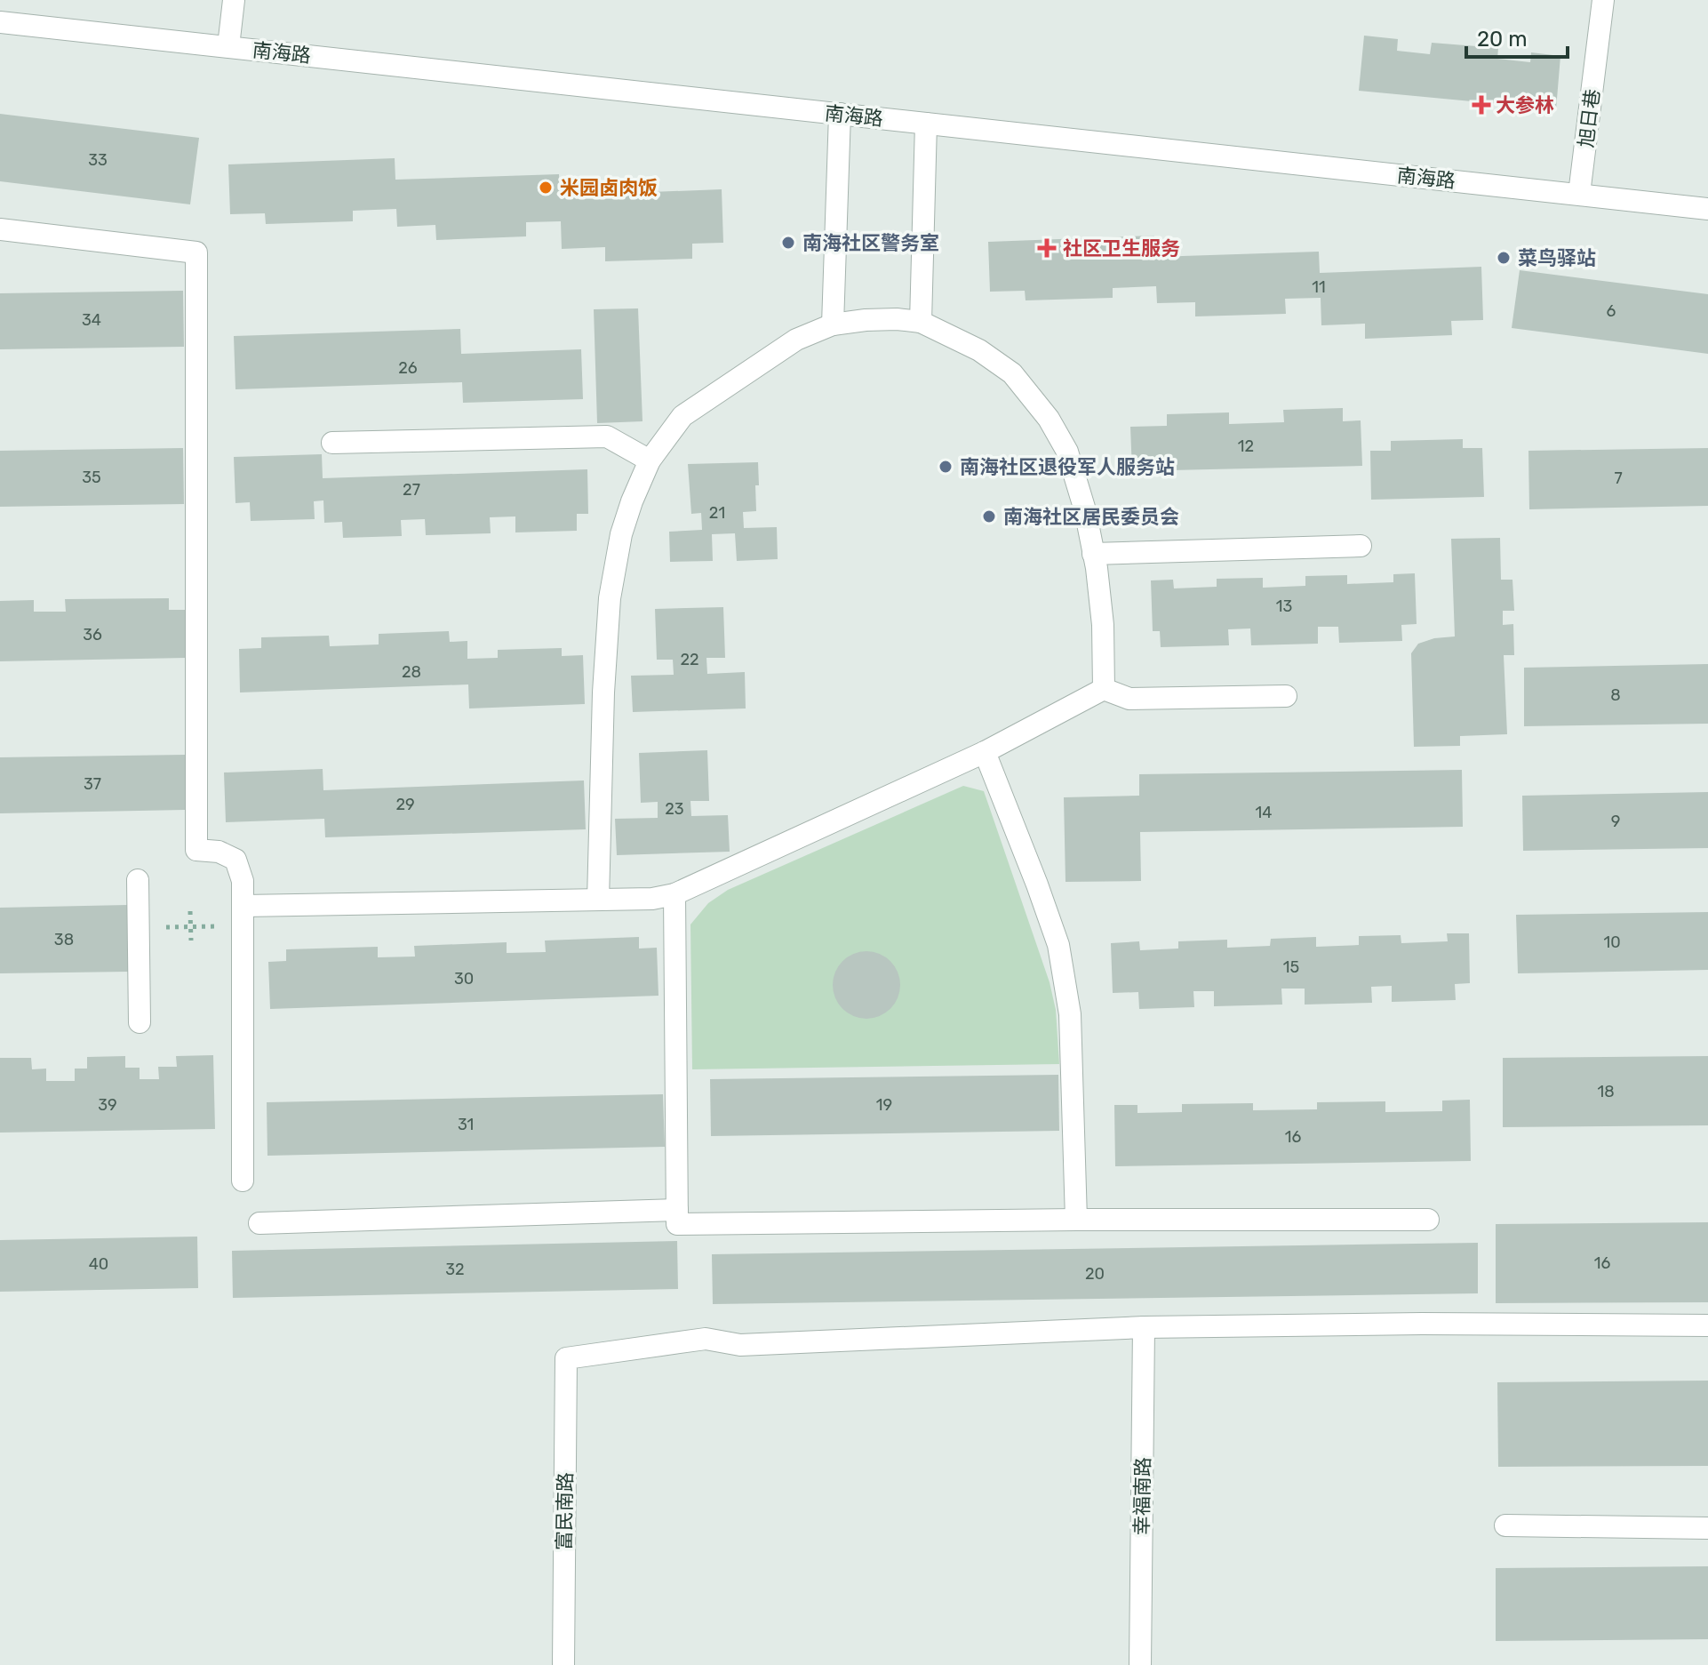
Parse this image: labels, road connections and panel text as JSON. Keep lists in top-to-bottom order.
{
  "streets": {
    "street": [
      "南海路",
      "旭日巷",
      "幸福南路",
      "富民南路"
    ]
  },
  "crossings": [
    ["南海路", "旭日巷"],
    ["幸福南路", "富民南路"]
  ],
  "places": {
    "health": ["大参林", "社区卫生服务"],
    "other": [
      "米园卤肉饭",
      "南海社区警务室",
      "菜鸟驿站",
      "南海社区退役军人服务站",
      "南海社区居民委员会"
    ]
  },
  "house_numbers": [
    "33",
    "11",
    "6",
    "34",
    "26",
    "12",
    "35",
    "7",
    "27",
    "21",
    "13",
    "36",
    "22",
    "28",
    "8",
    "37",
    "29",
    "23",
    "14",
    "9",
    "38",
    "10",
    "15",
    "30",
    "18",
    "39",
    "19",
    "31",
    "16",
    "16",
    "40",
    "32",
    "20"
  ],
  "scale_bar": "20 m"
}
